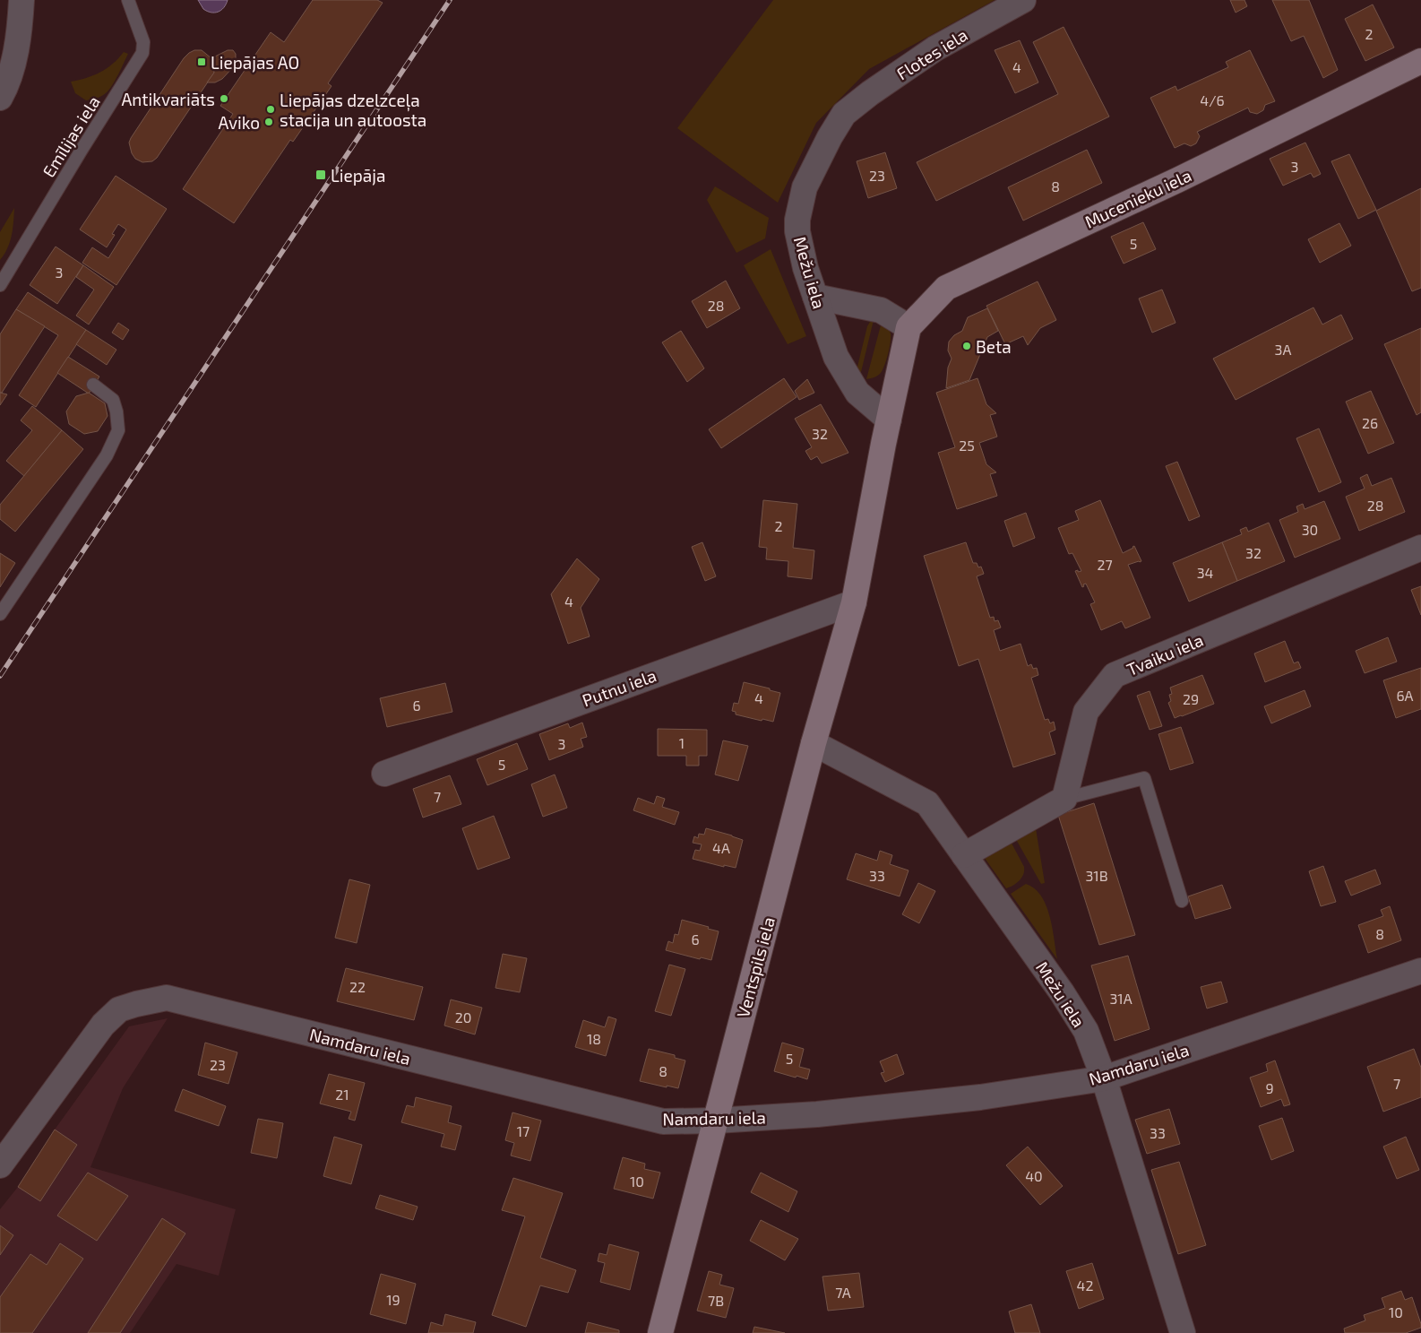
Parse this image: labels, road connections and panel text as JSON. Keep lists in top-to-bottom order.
{
  "streets": {
    "street": [
      "Flotes iela",
      "Mucenieku iela",
      "Mežu iela",
      "Tvaiku iela",
      "Putnu iela",
      "Ventspils iela",
      "Namdaru iela"
    ],
    "lane": ["Emīlijas iela"]
  },
  "crossings": [
    ["Flotes iela", "Mežu iela"],
    ["Mežu iela", "Ventspils iela"],
    ["Mežu iela", "Namdaru iela"],
    ["Putnu iela", "Ventspils iela"],
    ["Ventspils iela", "Namdaru iela"]
  ],
  "places": {
    "transit": ["Liepājas AO", "Liepāja"],
    "other": [
      "Antikvariāts",
      "Liepājas dzelzceļa stacija un autoosta",
      "Aviko",
      "Beta"
    ]
  },
  "house_numbers": [
    "2",
    "4",
    "4/6",
    "3",
    "23",
    "8",
    "5",
    "3",
    "28",
    "3A",
    "26",
    "32",
    "25",
    "28",
    "2",
    "30",
    "32",
    "27",
    "34",
    "4",
    "6A",
    "4",
    "29",
    "6",
    "1",
    "3",
    "5",
    "7",
    "4A",
    "33",
    "31B",
    "8",
    "6",
    "22",
    "31A",
    "20",
    "18",
    "5",
    "23",
    "8",
    "7",
    "9",
    "21",
    "17",
    "33",
    "40",
    "10",
    "42",
    "7A",
    "19",
    "7B",
    "10"
  ]
}
